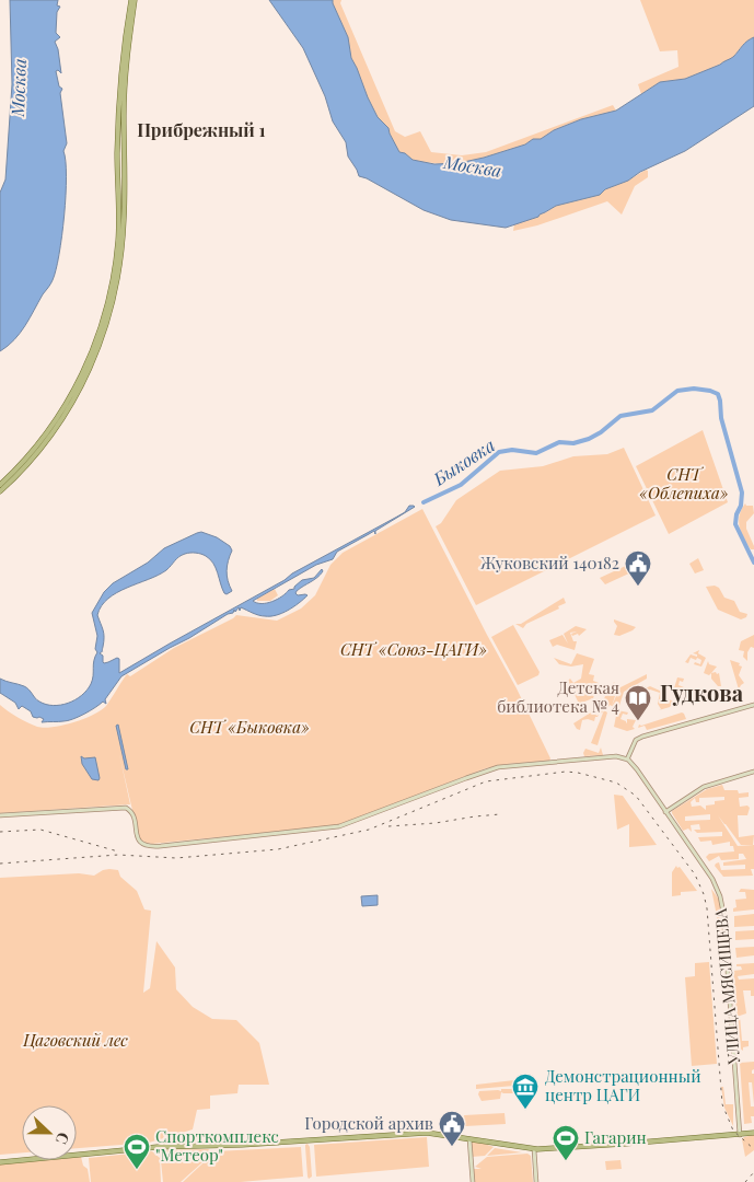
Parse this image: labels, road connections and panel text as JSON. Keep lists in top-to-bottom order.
{
  "streets": {
    "main road": ["УЛИЦА МЯСИЩЕВА"]
  },
  "districts": ["Прибрежный 1", "Гудкова"],
  "water": ["Москва", "Быковка"],
  "parks": [
    "СНТ «Облепиха»",
    "СНТ «Союз-ЦАГИ»",
    "СНТ «Быковка»",
    "Цаговский лес"
  ],
  "places": {
    "public building": ["Жуковский 140182", "Городской архив"],
    "library": ["Детская библиотека № 4"],
    "museum": ["Демонстрационный центр ЦАГИ"],
    "sports": ["Гагарин", "Спорткомплекс \"Метеор\""]
  },
  "north": "right"
}
